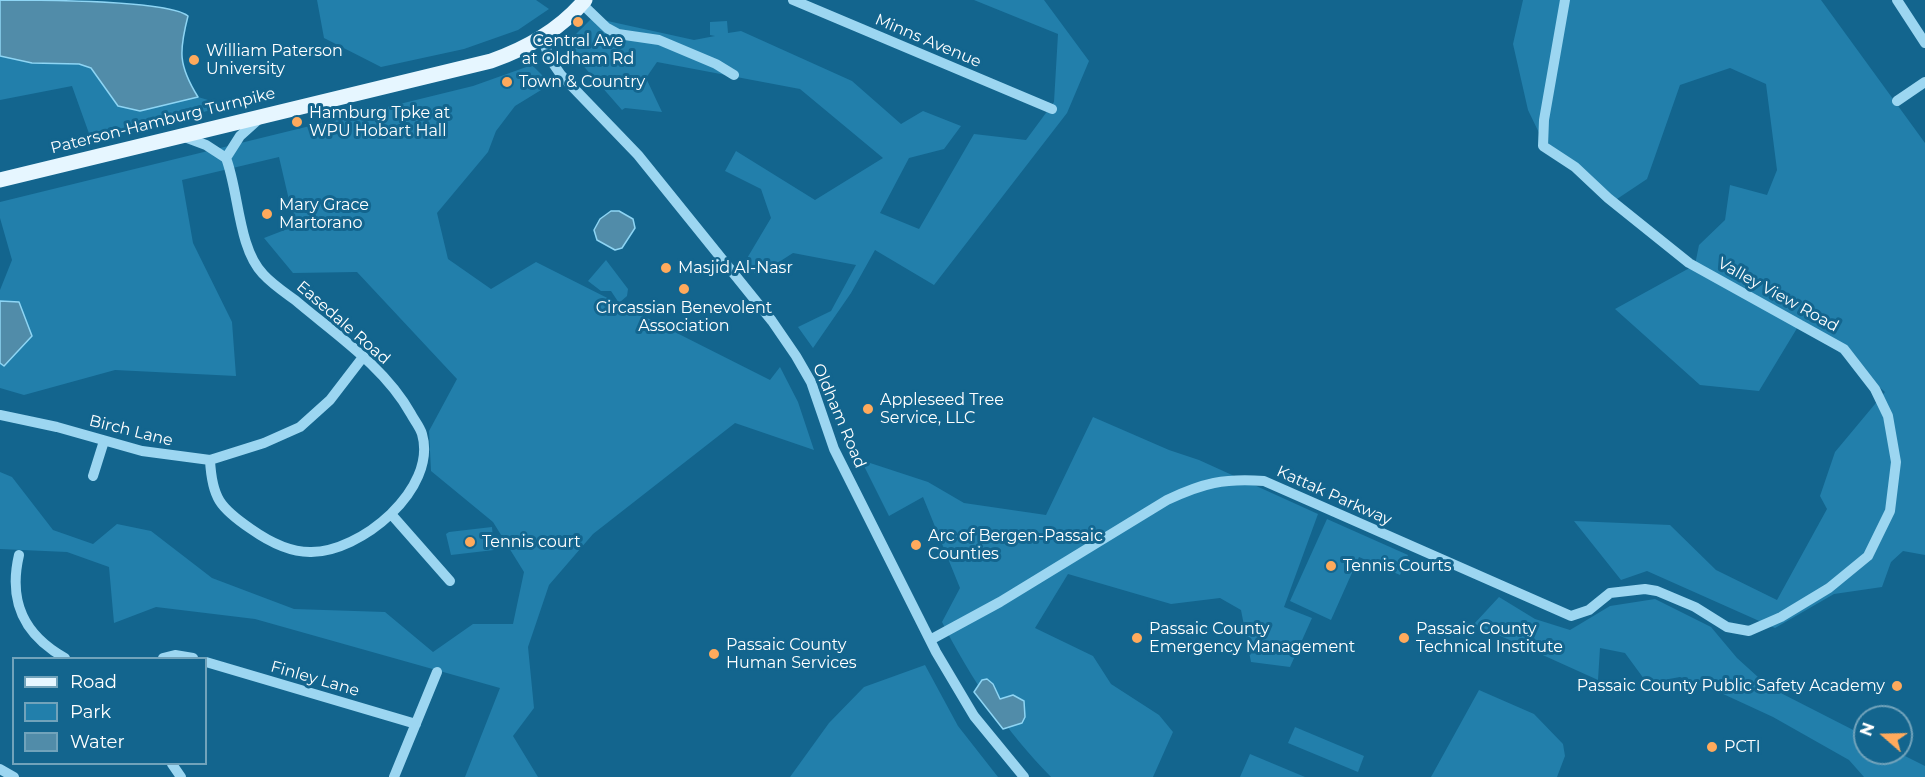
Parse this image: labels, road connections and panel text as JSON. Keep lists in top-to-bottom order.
{
  "streets": {
    "main road": ["Paterson-Hamburg Turnpike"],
    "street": [
      "Minns Avenue",
      "Valley View Road",
      "Easedale Road",
      "Oldham Road",
      "Birch Lane",
      "Kattak Parkway",
      "Finley Lane"
    ]
  },
  "crossings": [
    ["Paterson-Hamburg Turnpike", "Oldham Road"],
    ["Valley View Road", "Kattak Parkway"],
    ["Easedale Road", "Birch Lane"],
    ["Oldham Road", "Kattak Parkway"]
  ],
  "places": [
    "Central Ave at Oldham Rd",
    "William Paterson University",
    "Town & Country",
    "Hamburg Tpke at WPU Hobart Hall",
    "Mary Grace Martorano",
    "Masjid Al-Nasr",
    "Circassian Benevolent Association",
    "Appleseed Tree Service, LLC",
    "Tennis court",
    "Arc of Bergen-Passaic Counties",
    "Tennis Courts",
    "Passaic County Emergency Management",
    "Passaic County Technical Institute",
    "Passaic County Human Services",
    "Passaic County Public Safety Academy",
    "PCTI"
  ],
  "legend": ["Road", "Park", "Water"],
  "north": "left"
}
